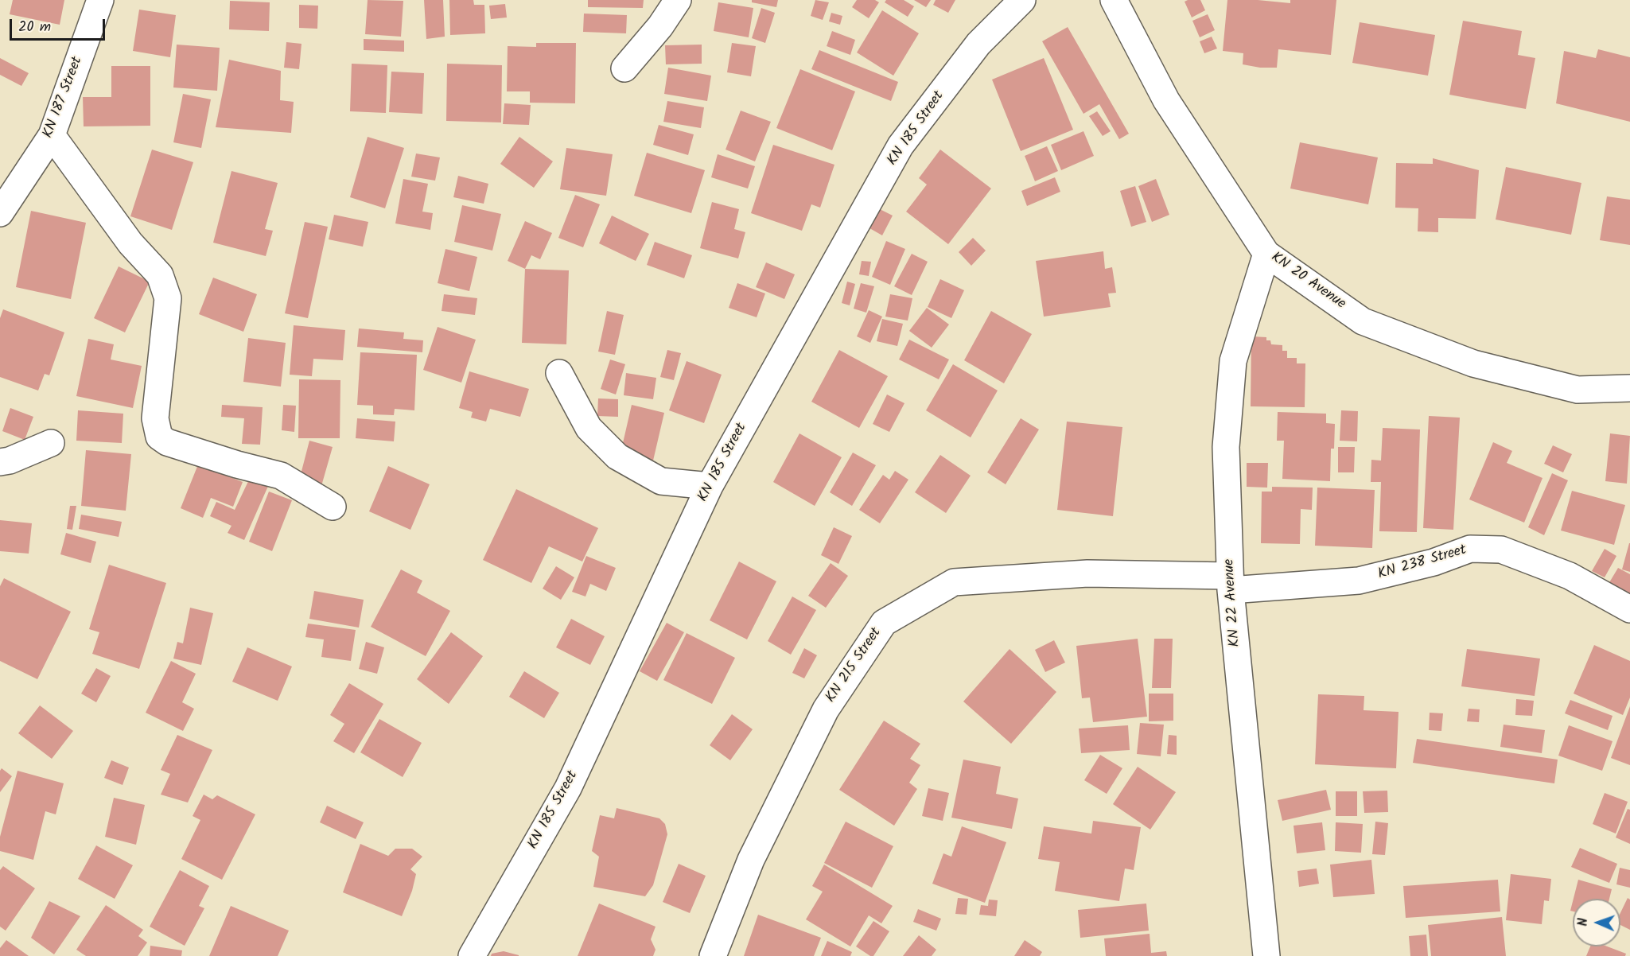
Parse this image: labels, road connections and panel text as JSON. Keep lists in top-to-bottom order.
{
  "streets": {
    "street": [
      "KN 187 Street",
      "KN 185 Street",
      "KN 20 Avenue",
      "KN 238 Street",
      "KN 22 Avenue",
      "KN 215 Street"
    ]
  },
  "crossings": [
    ["KN 20 Avenue", "KN 22 Avenue"],
    ["KN 238 Street", "KN 22 Avenue"],
    ["KN 238 Street", "KN 215 Street"],
    ["KN 22 Avenue", "KN 215 Street"]
  ],
  "scale_bar": "20 m",
  "north": "left"
}
